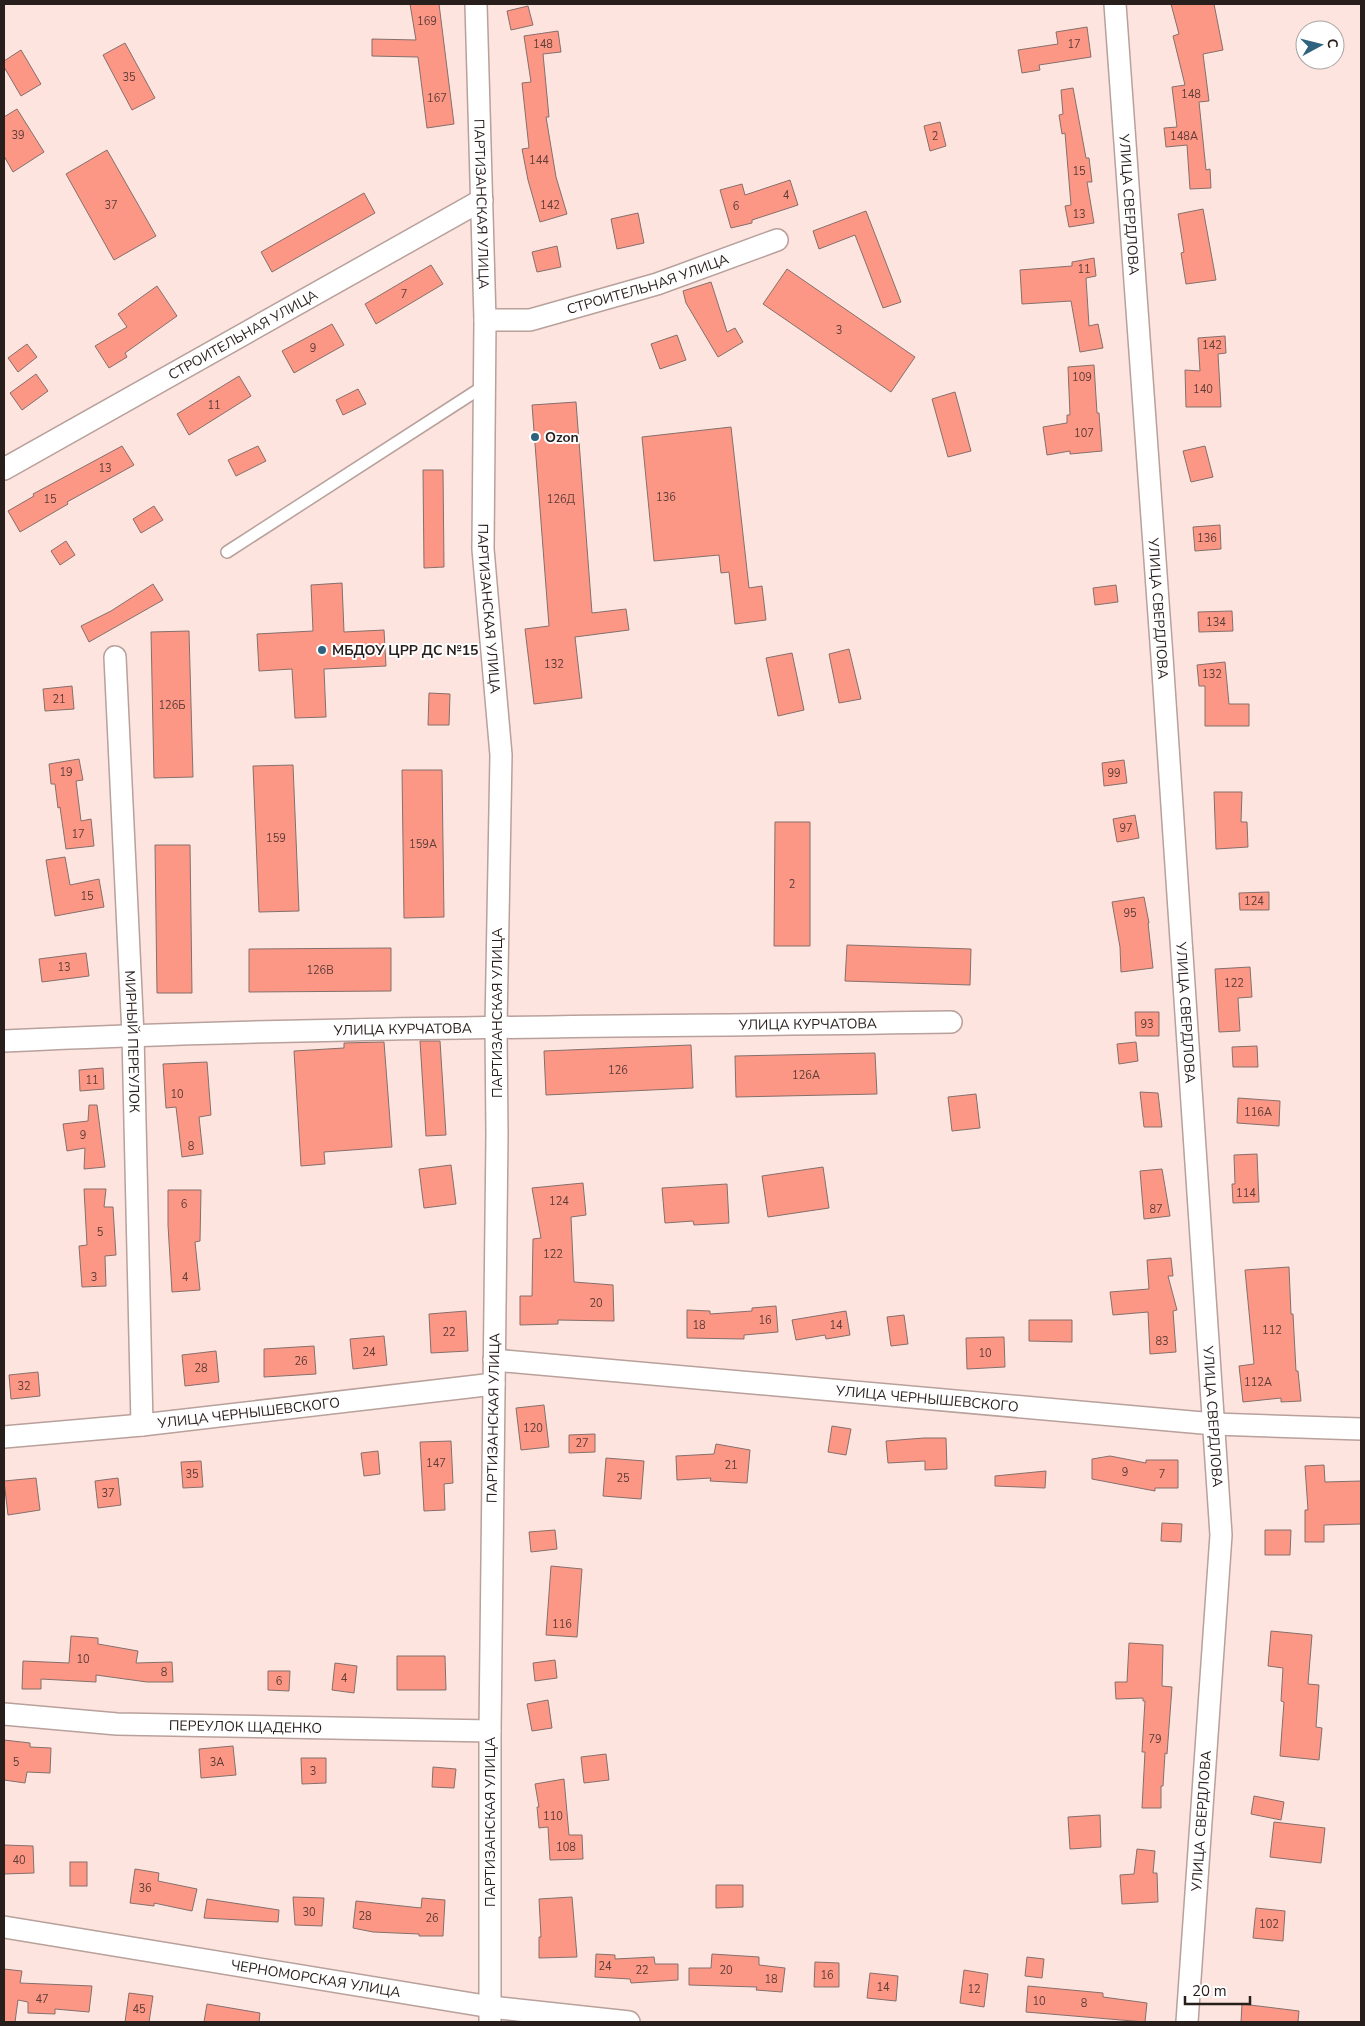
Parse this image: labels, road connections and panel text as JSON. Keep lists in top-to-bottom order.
{
  "streets": {
    "street": [
      "ПАРТИЗАНСКАЯ УЛИЦА",
      "УЛИЦА СВЕРДЛОВА",
      "СТРОИТЕЛЬНАЯ УЛИЦА",
      "УЛИЦА КУРЧАТОВА",
      "МИРНЫЙ ПЕРЕУЛОК",
      "УЛИЦА ЧЕРНЫШЕВСКОГО",
      "ПЕРЕУЛОК ЩАДЕНКО",
      "ЧЕРНОМОРСКАЯ УЛИЦА"
    ]
  },
  "crossings": [
    ["ПАРТИЗАНСКАЯ УЛИЦА", "СТРОИТЕЛЬНАЯ УЛИЦА"],
    ["ПАРТИЗАНСКАЯ УЛИЦА", "УЛИЦА КУРЧАТОВА"],
    ["ПАРТИЗАНСКАЯ УЛИЦА", "УЛИЦА ЧЕРНЫШЕВСКОГО"],
    ["ПАРТИЗАНСКАЯ УЛИЦА", "ПЕРЕУЛОК ЩАДЕНКО"],
    ["ПАРТИЗАНСКАЯ УЛИЦА", "ЧЕРНОМОРСКАЯ УЛИЦА"],
    ["УЛИЦА СВЕРДЛОВА", "УЛИЦА ЧЕРНЫШЕВСКОГО"],
    ["УЛИЦА КУРЧАТОВА", "МИРНЫЙ ПЕРЕУЛОК"],
    ["МИРНЫЙ ПЕРЕУЛОК", "УЛИЦА ЧЕРНЫШЕВСКОГО"]
  ],
  "places": ["Ozon", "МБДОУ ЦРР ДС №15"],
  "house_numbers": [
    "169",
    "148",
    "17",
    "35",
    "148",
    "167",
    "39",
    "2",
    "148А",
    "144",
    "15",
    "4",
    "37",
    "142",
    "6",
    "13",
    "11",
    "7",
    "3",
    "142",
    "9",
    "109",
    "140",
    "11",
    "107",
    "13",
    "136",
    "15",
    "126Д",
    "136",
    "134",
    "132",
    "132",
    "21",
    "126Б",
    "19",
    "99",
    "97",
    "17",
    "159",
    "159А",
    "2",
    "15",
    "124",
    "95",
    "13",
    "126В",
    "122",
    "93",
    "126",
    "126А",
    "11",
    "10",
    "116А",
    "9",
    "8",
    "114",
    "124",
    "6",
    "87",
    "5",
    "122",
    "3",
    "4",
    "20",
    "16",
    "18",
    "14",
    "112",
    "22",
    "83",
    "24",
    "10",
    "26",
    "28",
    "112А",
    "32",
    "120",
    "27",
    "147",
    "21",
    "9",
    "35",
    "7",
    "25",
    "37",
    "116",
    "10",
    "8",
    "4",
    "6",
    "79",
    "5",
    "3А",
    "3",
    "110",
    "108",
    "40",
    "36",
    "30",
    "28",
    "26",
    "102",
    "24",
    "22",
    "20",
    "16",
    "18",
    "14",
    "12",
    "47",
    "10",
    "8",
    "45"
  ],
  "scale_bar": "20 m",
  "north": "right"
}
